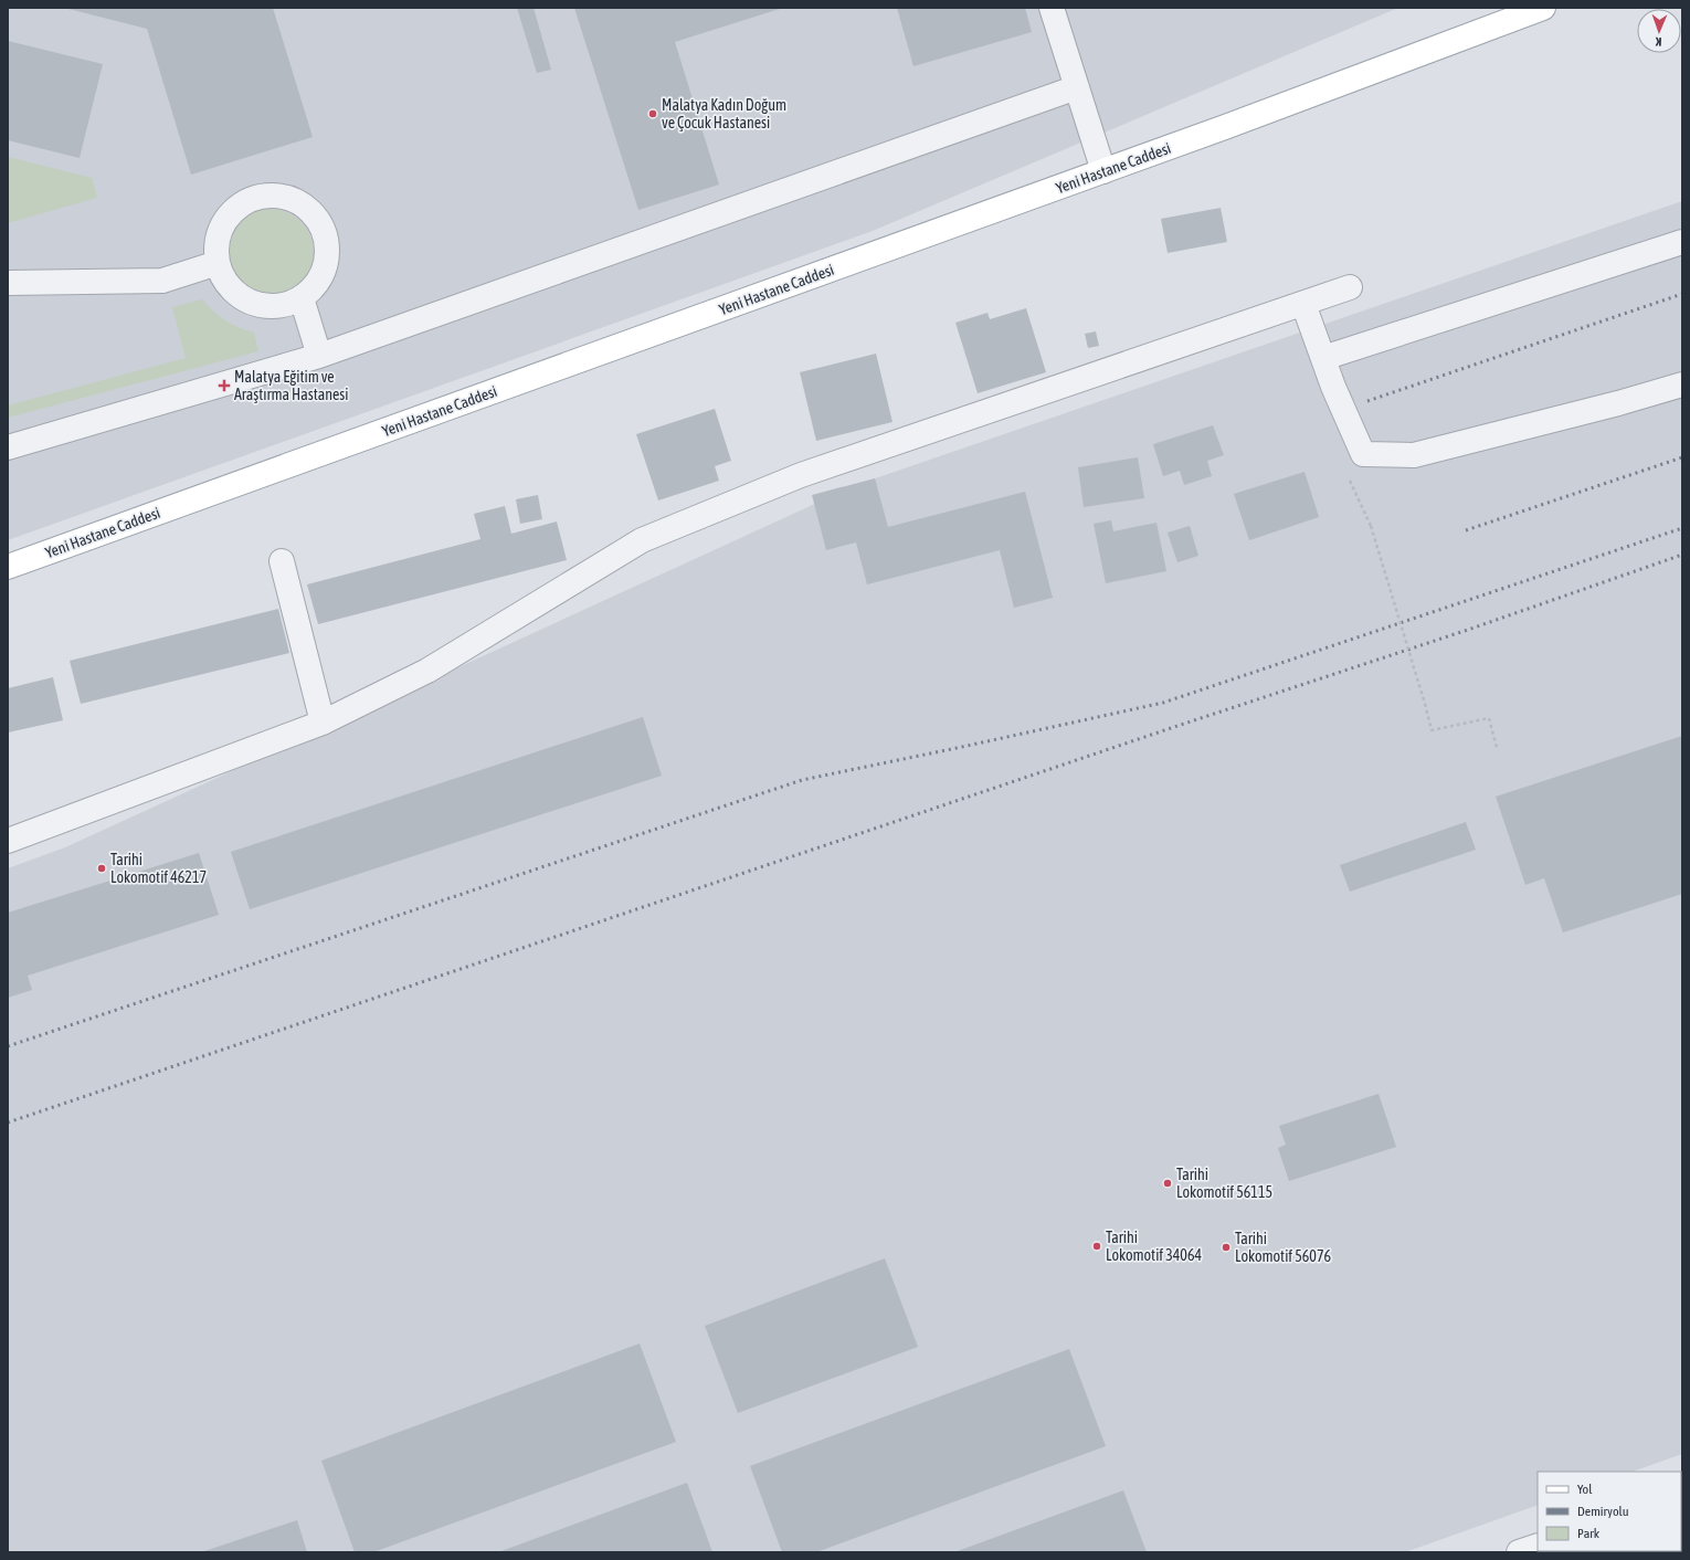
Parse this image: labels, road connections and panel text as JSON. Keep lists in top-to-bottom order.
{
  "streets": {
    "main road": ["Yeni Hastane Caddesi"]
  },
  "places": {
    "other": [
      "Malatya Kadın Doğum ve Çocuk Hastanesi",
      "Tarihi Lokomotif 46217",
      "Tarihi Lokomotif 56115",
      "Tarihi Lokomotif 34064",
      "Tarihi Lokomotif 56076"
    ],
    "health": ["Malatya Eğitim ve Araştırma Hastanesi"]
  },
  "legend": ["Yol", "Demiryolu", "Park"],
  "north": "bottom"
}
